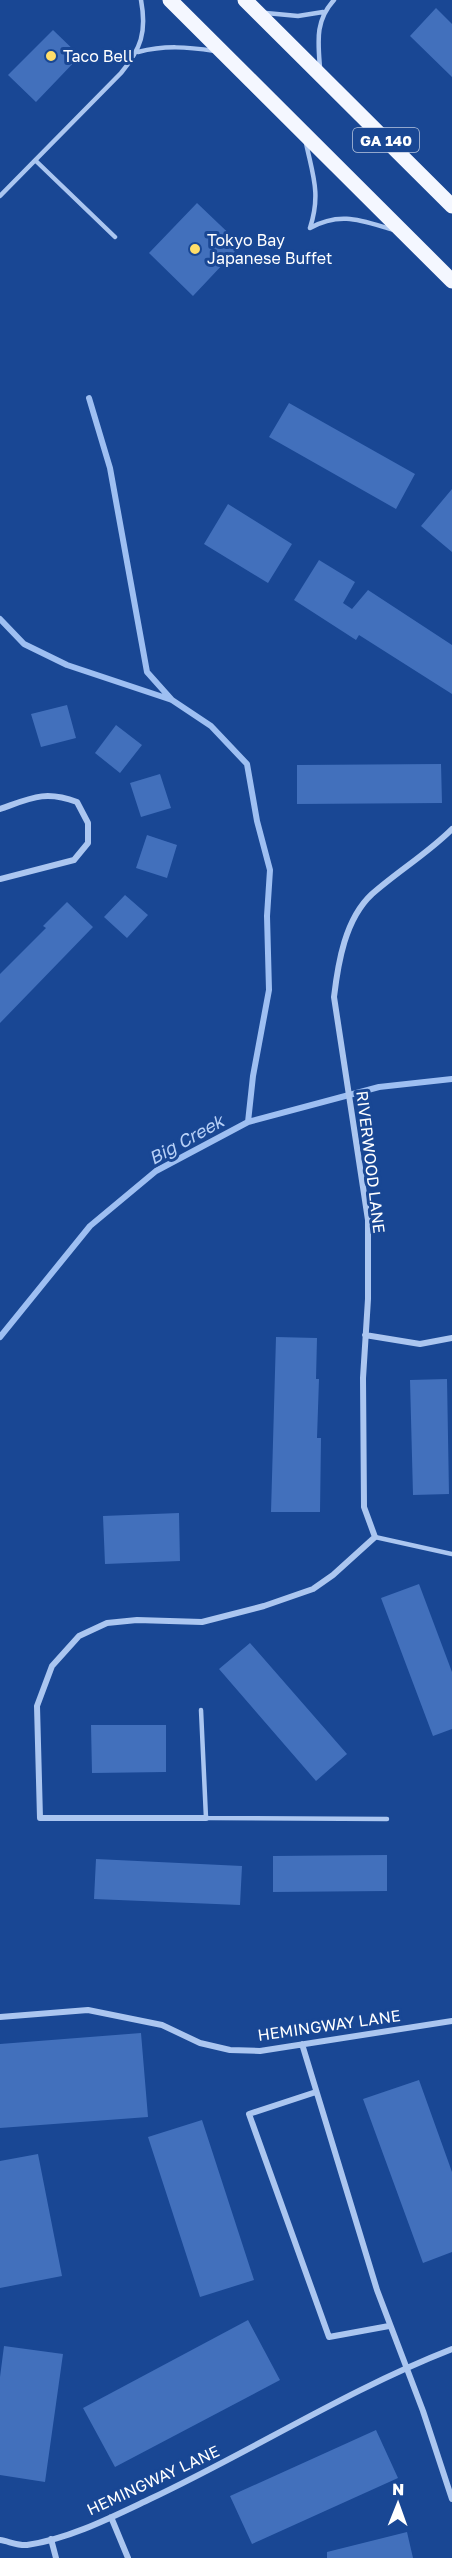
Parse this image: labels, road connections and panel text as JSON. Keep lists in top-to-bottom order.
{
  "streets": {
    "main road": ["GA 140"],
    "street": ["RIVERWOOD LANE", "HEMINGWAY LANE"]
  },
  "water": ["Big Creek"],
  "places": ["Taco Bell", "Tokyo Bay Japanese Buffet"],
  "north": "top"
}
